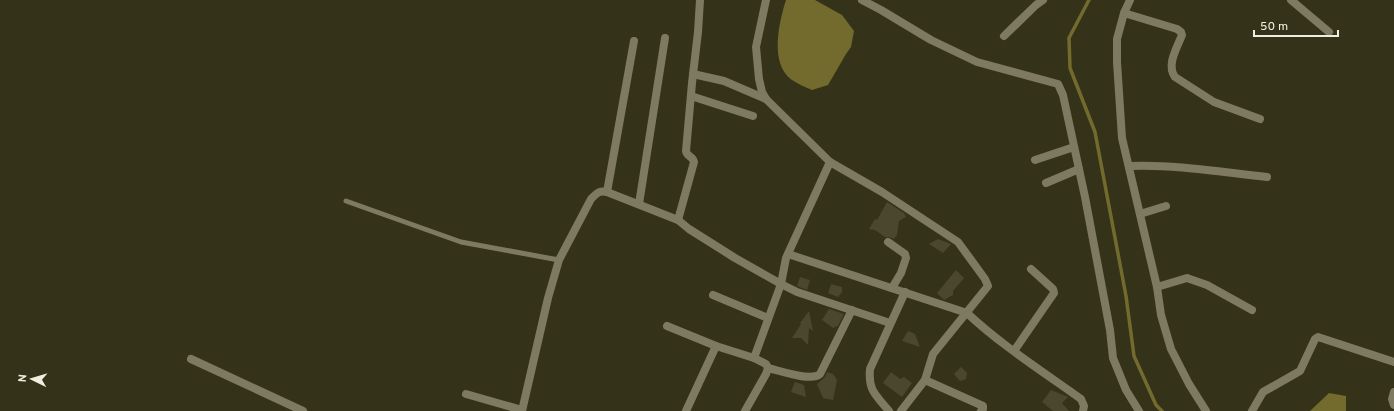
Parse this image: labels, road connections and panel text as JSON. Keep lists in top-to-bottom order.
{
  "scale_bar": "50 m",
  "north": "left"
}
